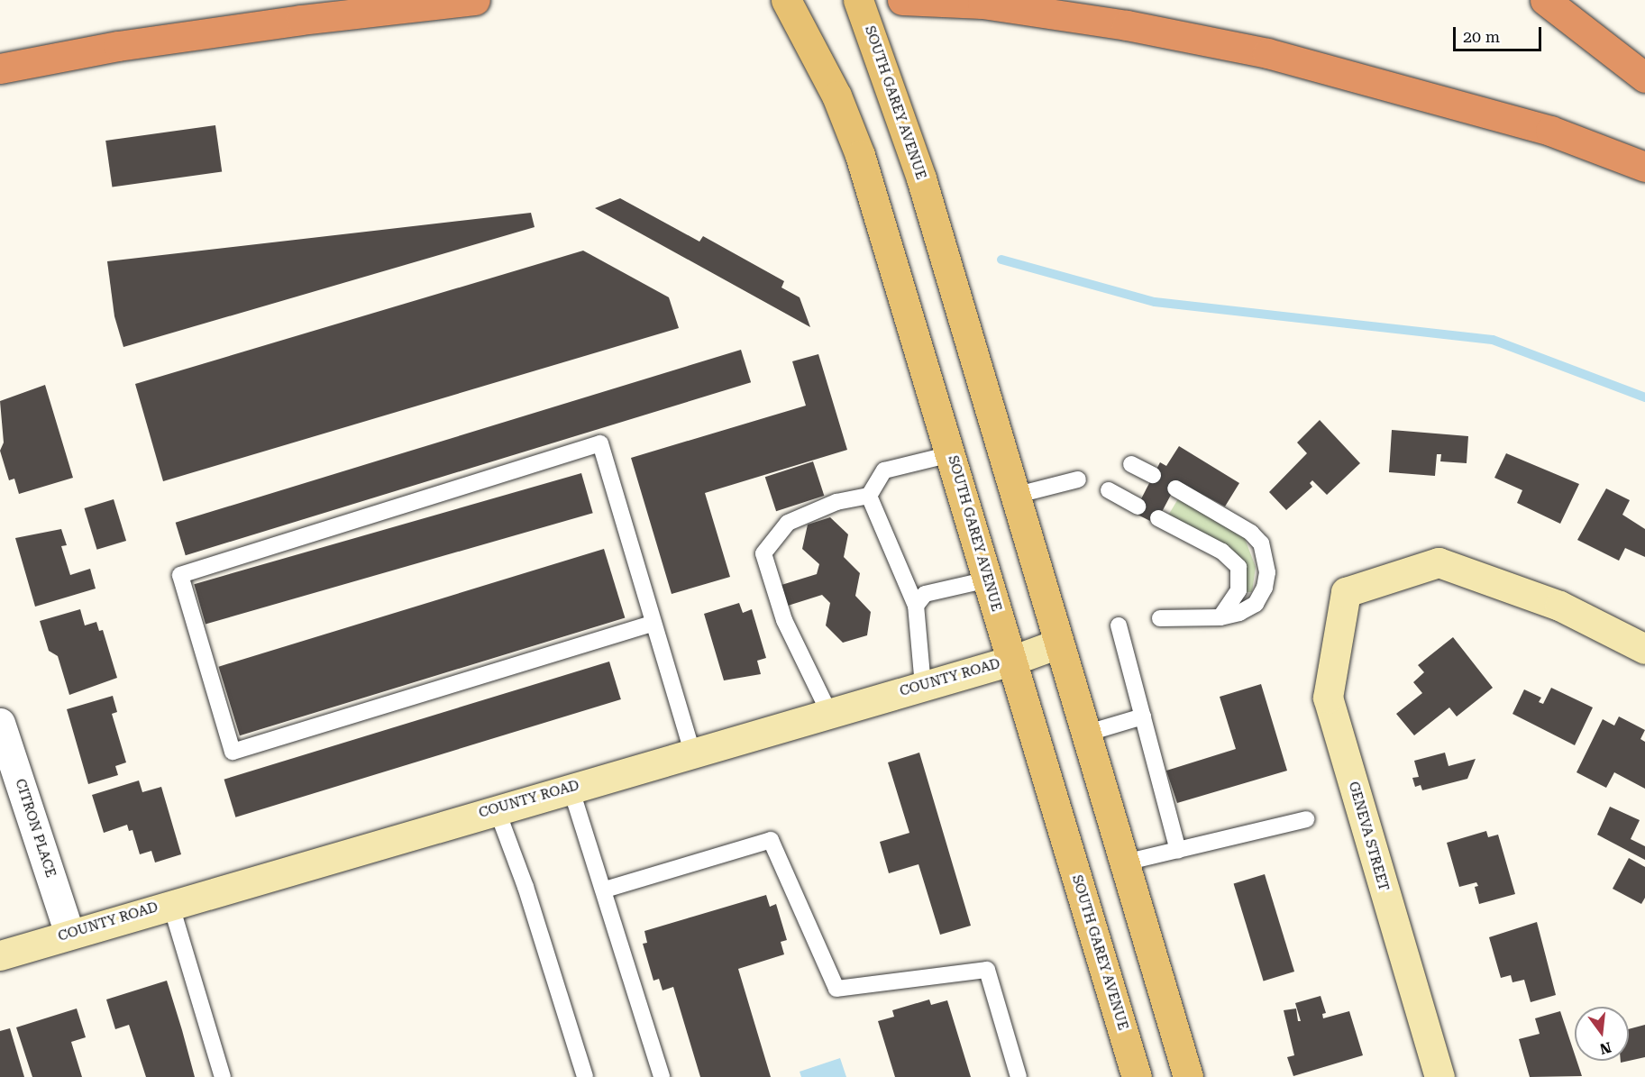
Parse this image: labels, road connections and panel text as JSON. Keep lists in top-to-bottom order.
{
  "streets": {
    "main road": ["SOUTH GAREY AVENUE"],
    "street": ["COUNTY ROAD", "CITRON PLACE", "GENEVA STREET"]
  },
  "crossings": [
    ["SOUTH GAREY AVENUE", "COUNTY ROAD"],
    ["COUNTY ROAD", "CITRON PLACE"]
  ],
  "scale_bar": "20 m",
  "north": "bottom"
}
